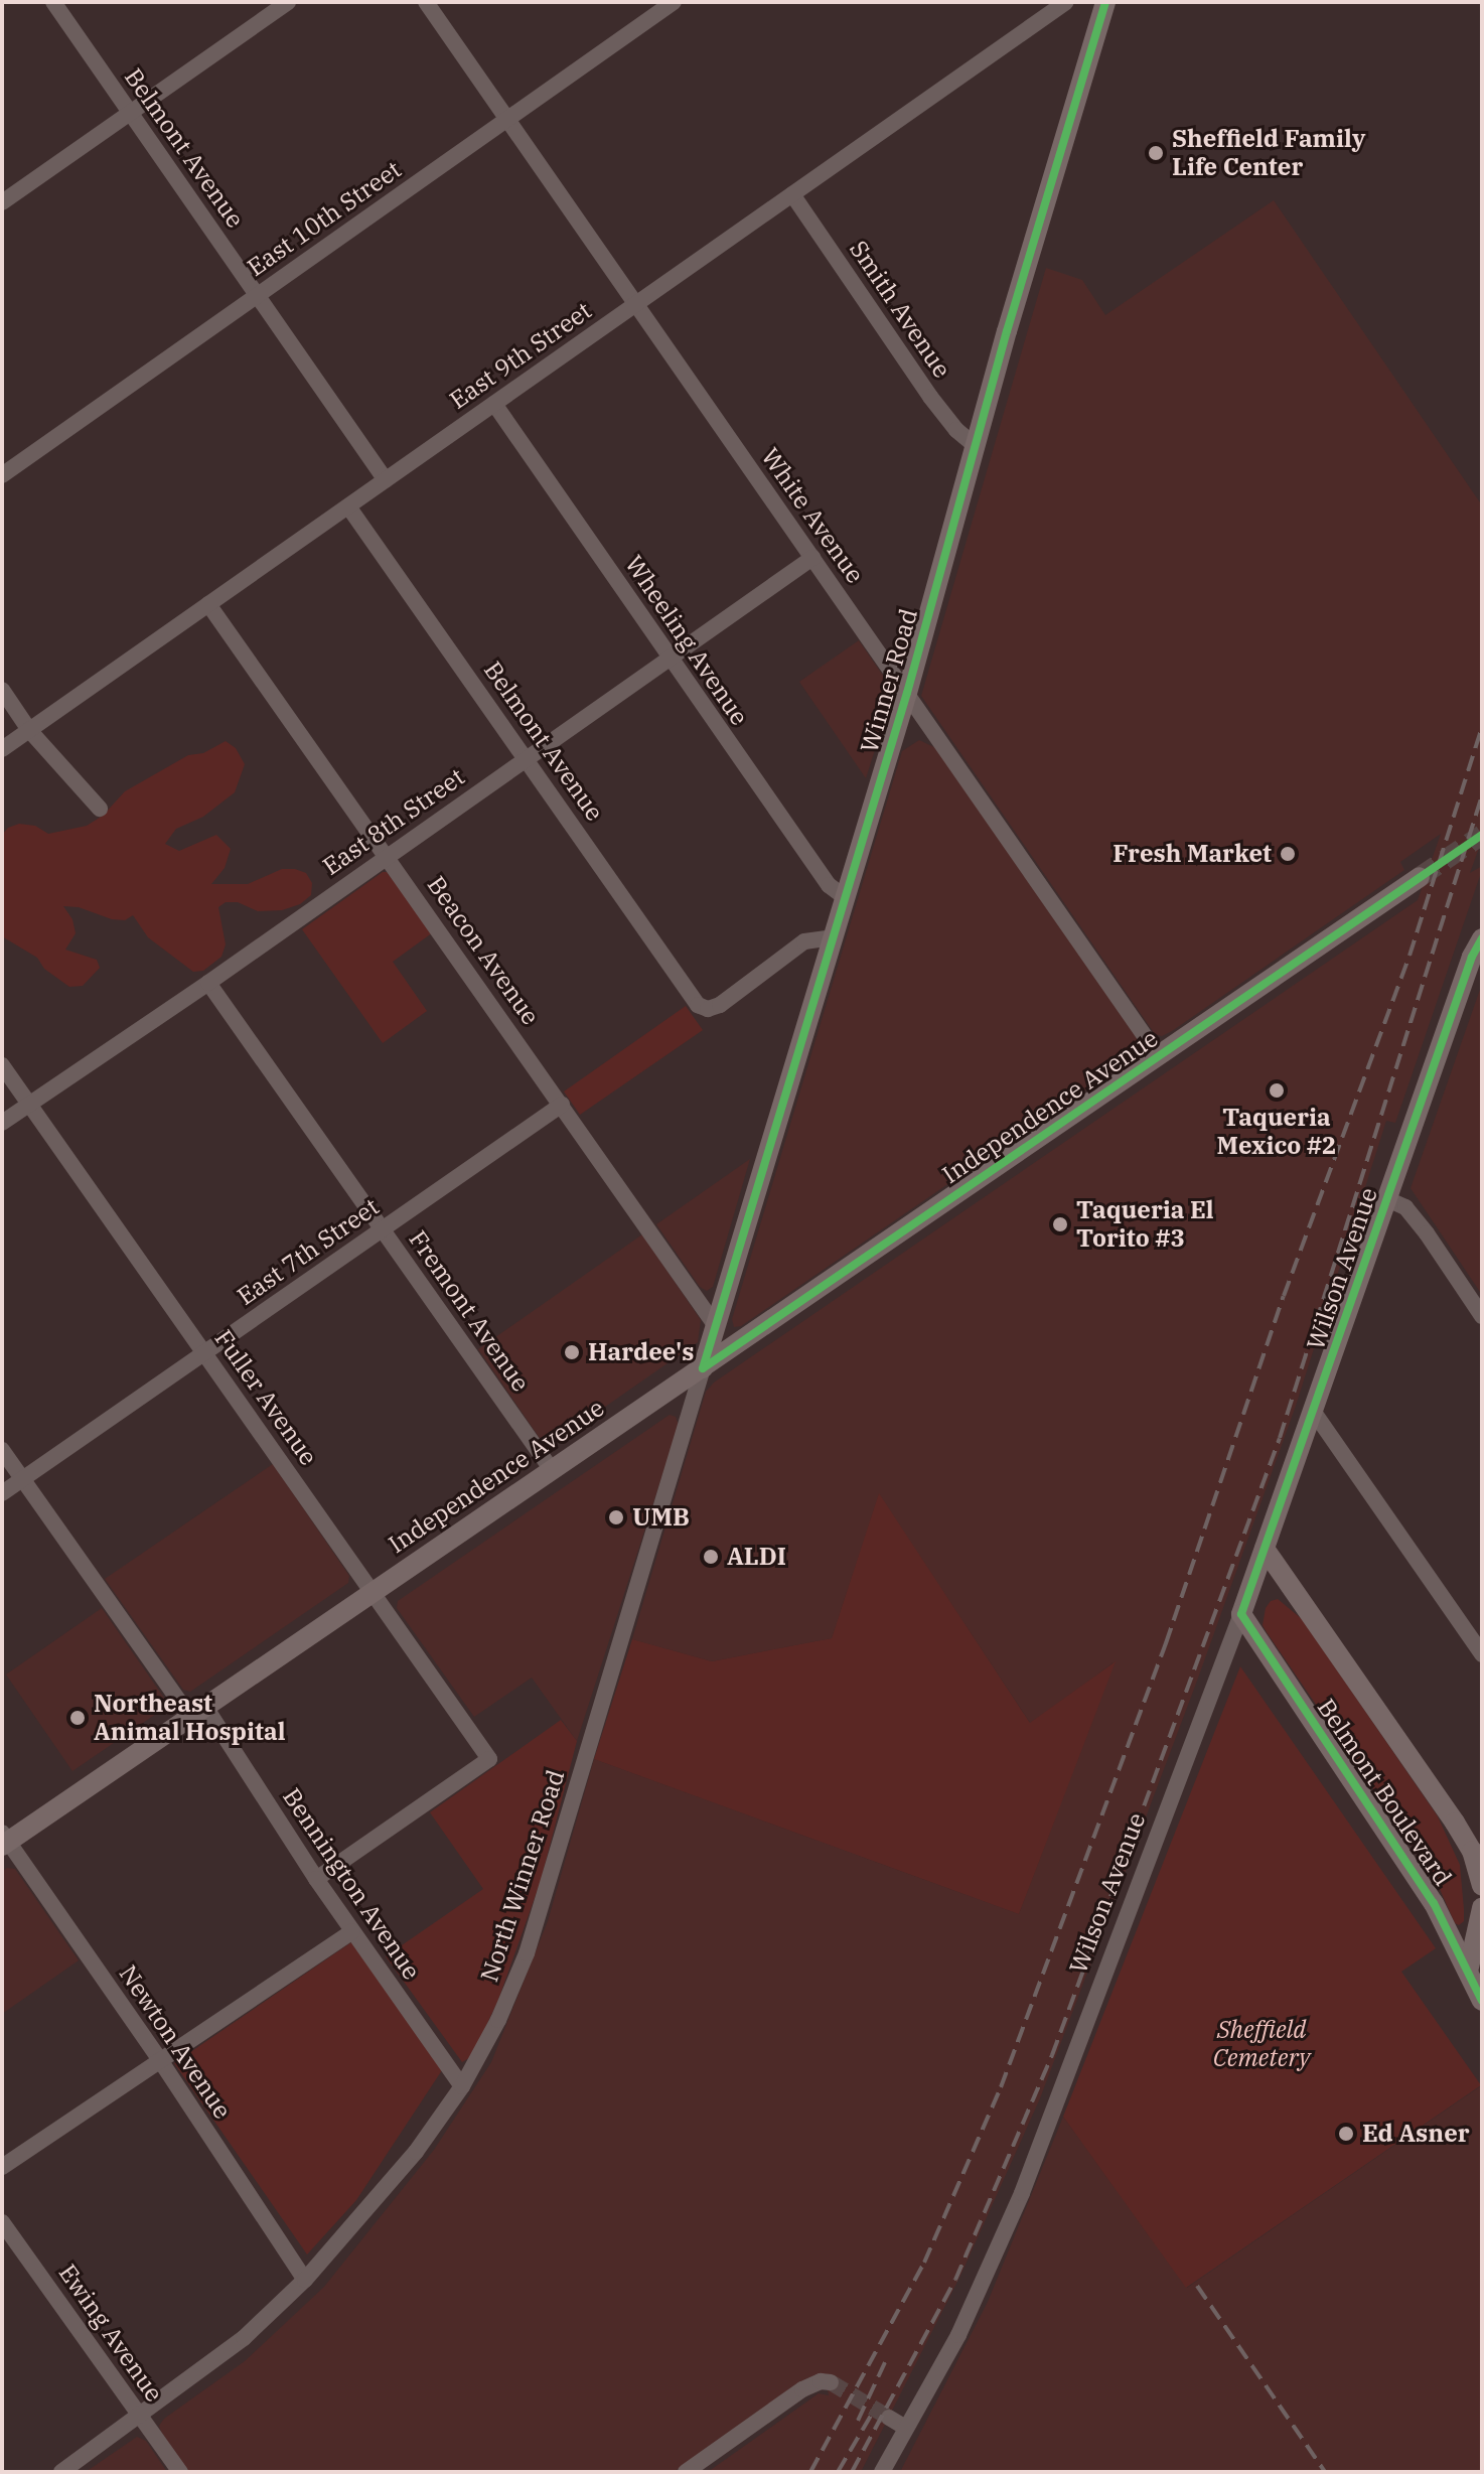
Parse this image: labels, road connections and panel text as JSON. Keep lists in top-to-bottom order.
{
  "streets": {
    "main road": [
      "Winner Road",
      "Independence Avenue",
      "Wilson Avenue",
      "Belmont Boulevard"
    ],
    "street": [
      "Belmont Avenue",
      "East 10th Street",
      "Smith Avenue",
      "East 9th Street",
      "White Avenue",
      "Wheeling Avenue",
      "East 8th Street",
      "Beacon Avenue",
      "East 7th Street",
      "Fremont Avenue",
      "Fuller Avenue",
      "North Winner Road",
      "Bennington Avenue",
      "Newton Avenue",
      "Ewing Avenue"
    ]
  },
  "crossings": [
    ["Belmont Avenue", "East 10th Street"],
    ["Belmont Avenue", "East 9th Street"],
    ["Belmont Avenue", "Winner Road"],
    ["Belmont Avenue", "East 8th Street"],
    ["East 10th Street", "White Avenue"],
    ["Smith Avenue", "East 9th Street"],
    ["Smith Avenue", "Winner Road"],
    ["East 9th Street", "White Avenue"],
    ["East 9th Street", "Wheeling Avenue"],
    ["East 9th Street", "Beacon Avenue"],
    ["White Avenue", "Winner Road"],
    ["White Avenue", "East 8th Street"],
    ["White Avenue", "Independence Avenue"],
    ["Wheeling Avenue", "Winner Road"],
    ["Wheeling Avenue", "East 8th Street"],
    ["Winner Road", "Beacon Avenue"],
    ["Winner Road", "Independence Avenue"],
    ["Winner Road", "North Winner Road"],
    ["East 8th Street", "Beacon Avenue"],
    ["East 8th Street", "Fremont Avenue"],
    ["East 8th Street", "Fuller Avenue"],
    ["Beacon Avenue", "East 7th Street"],
    ["Independence Avenue", "Fremont Avenue"],
    ["Independence Avenue", "Fuller Avenue"],
    ["Independence Avenue", "North Winner Road"],
    ["Independence Avenue", "Bennington Avenue"],
    ["Independence Avenue", "Newton Avenue"],
    ["East 7th Street", "Fremont Avenue"],
    ["East 7th Street", "Fuller Avenue"],
    ["East 7th Street", "Bennington Avenue"],
    ["Wilson Avenue", "Belmont Boulevard"],
    ["Fuller Avenue", "Bennington Avenue"],
    ["North Winner Road", "Bennington Avenue"],
    ["North Winner Road", "Newton Avenue"],
    ["North Winner Road", "Ewing Avenue"]
  ],
  "parks": ["Sheffield Cemetery"],
  "places": [
    "Sheffield Family Life Center",
    "Fresh Market",
    "Taqueria Mexico #2",
    "Taqueria El Torito #3",
    "Hardee's",
    "UMB",
    "ALDI",
    "Northeast Animal Hospital",
    "Ed Asner"
  ]
}
